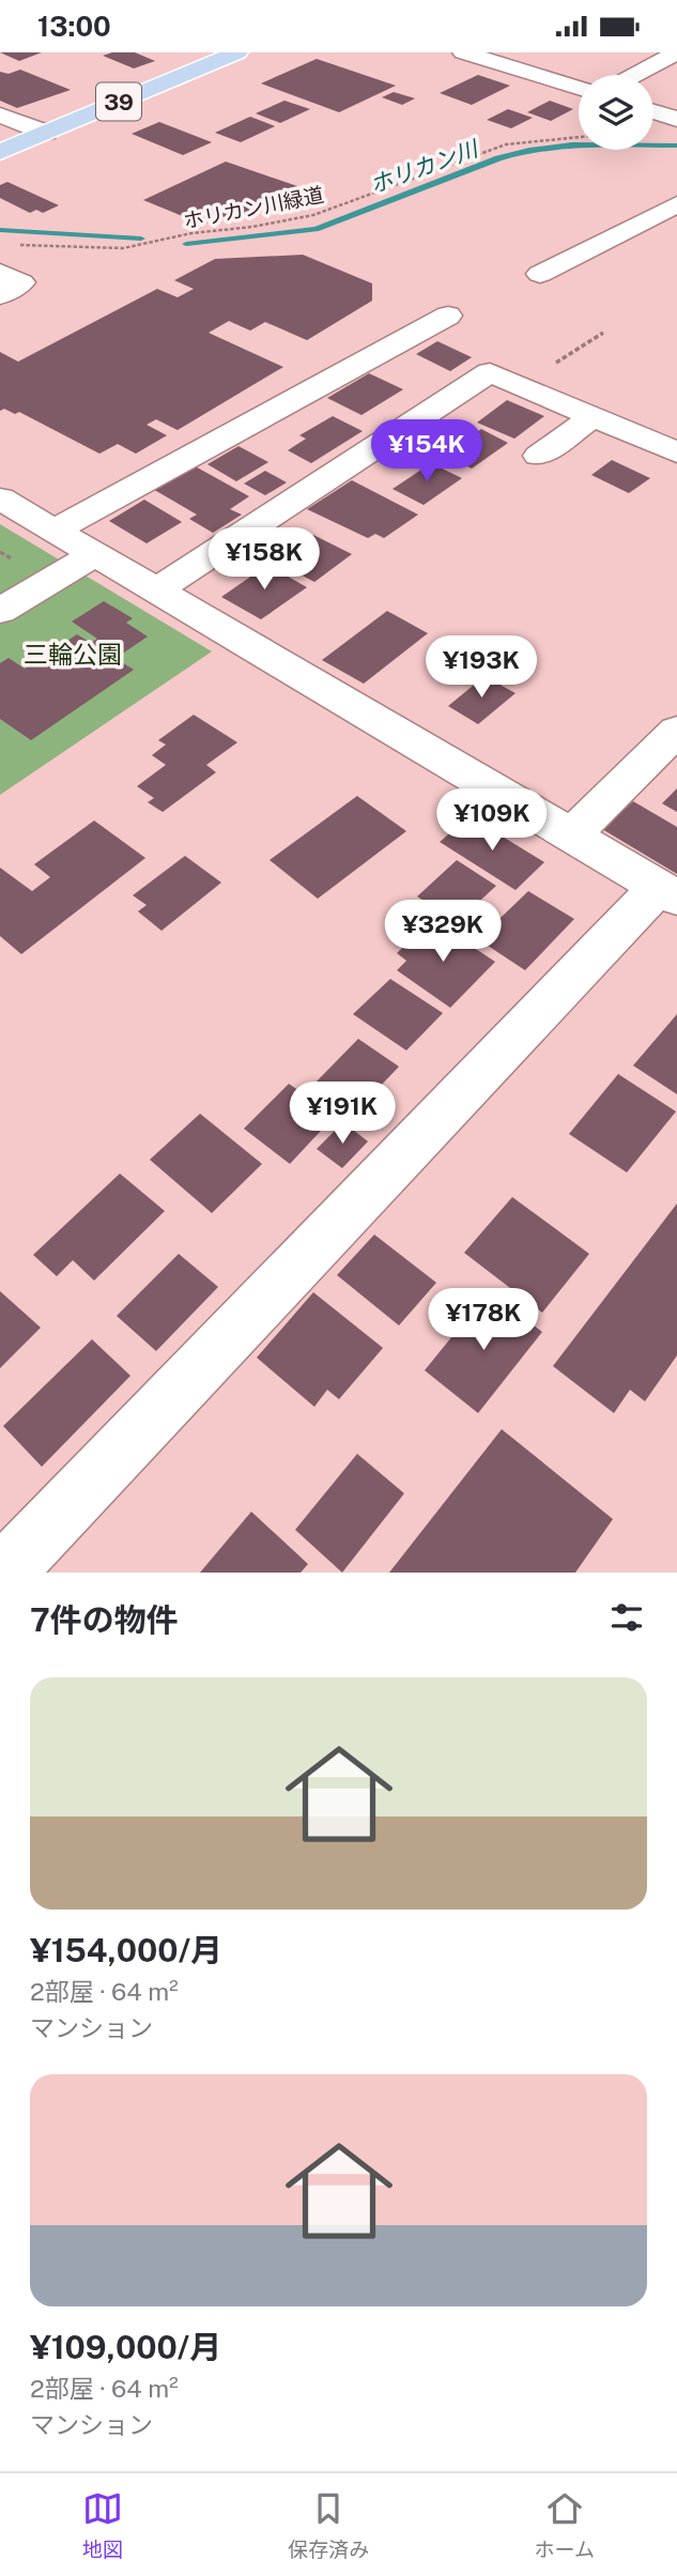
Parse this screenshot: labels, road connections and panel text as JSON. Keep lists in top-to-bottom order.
{
  "streets": {
    "highway": ["39"],
    "path": ["ホリカン川緑道"]
  },
  "water": ["ホリカン川"],
  "parks": ["三輪公園"],
  "page": {
    "status": "13:00",
    "price": [
      "¥154K",
      "¥158K",
      "¥193K",
      "¥109K",
      "¥329K",
      "¥191K",
      "¥178K"
    ],
    "heading": "7件の物件",
    "list": [
      {
        "name": "¥154,000/月",
        "note": "2部屋 · 64 m² · マンション"
      },
      {
        "name": "¥109,000/月",
        "note": "2部屋 · 64 m² · マンション"
      }
    ],
    "tabs": ["地図", "保存済み", "ホーム"]
  }
}
